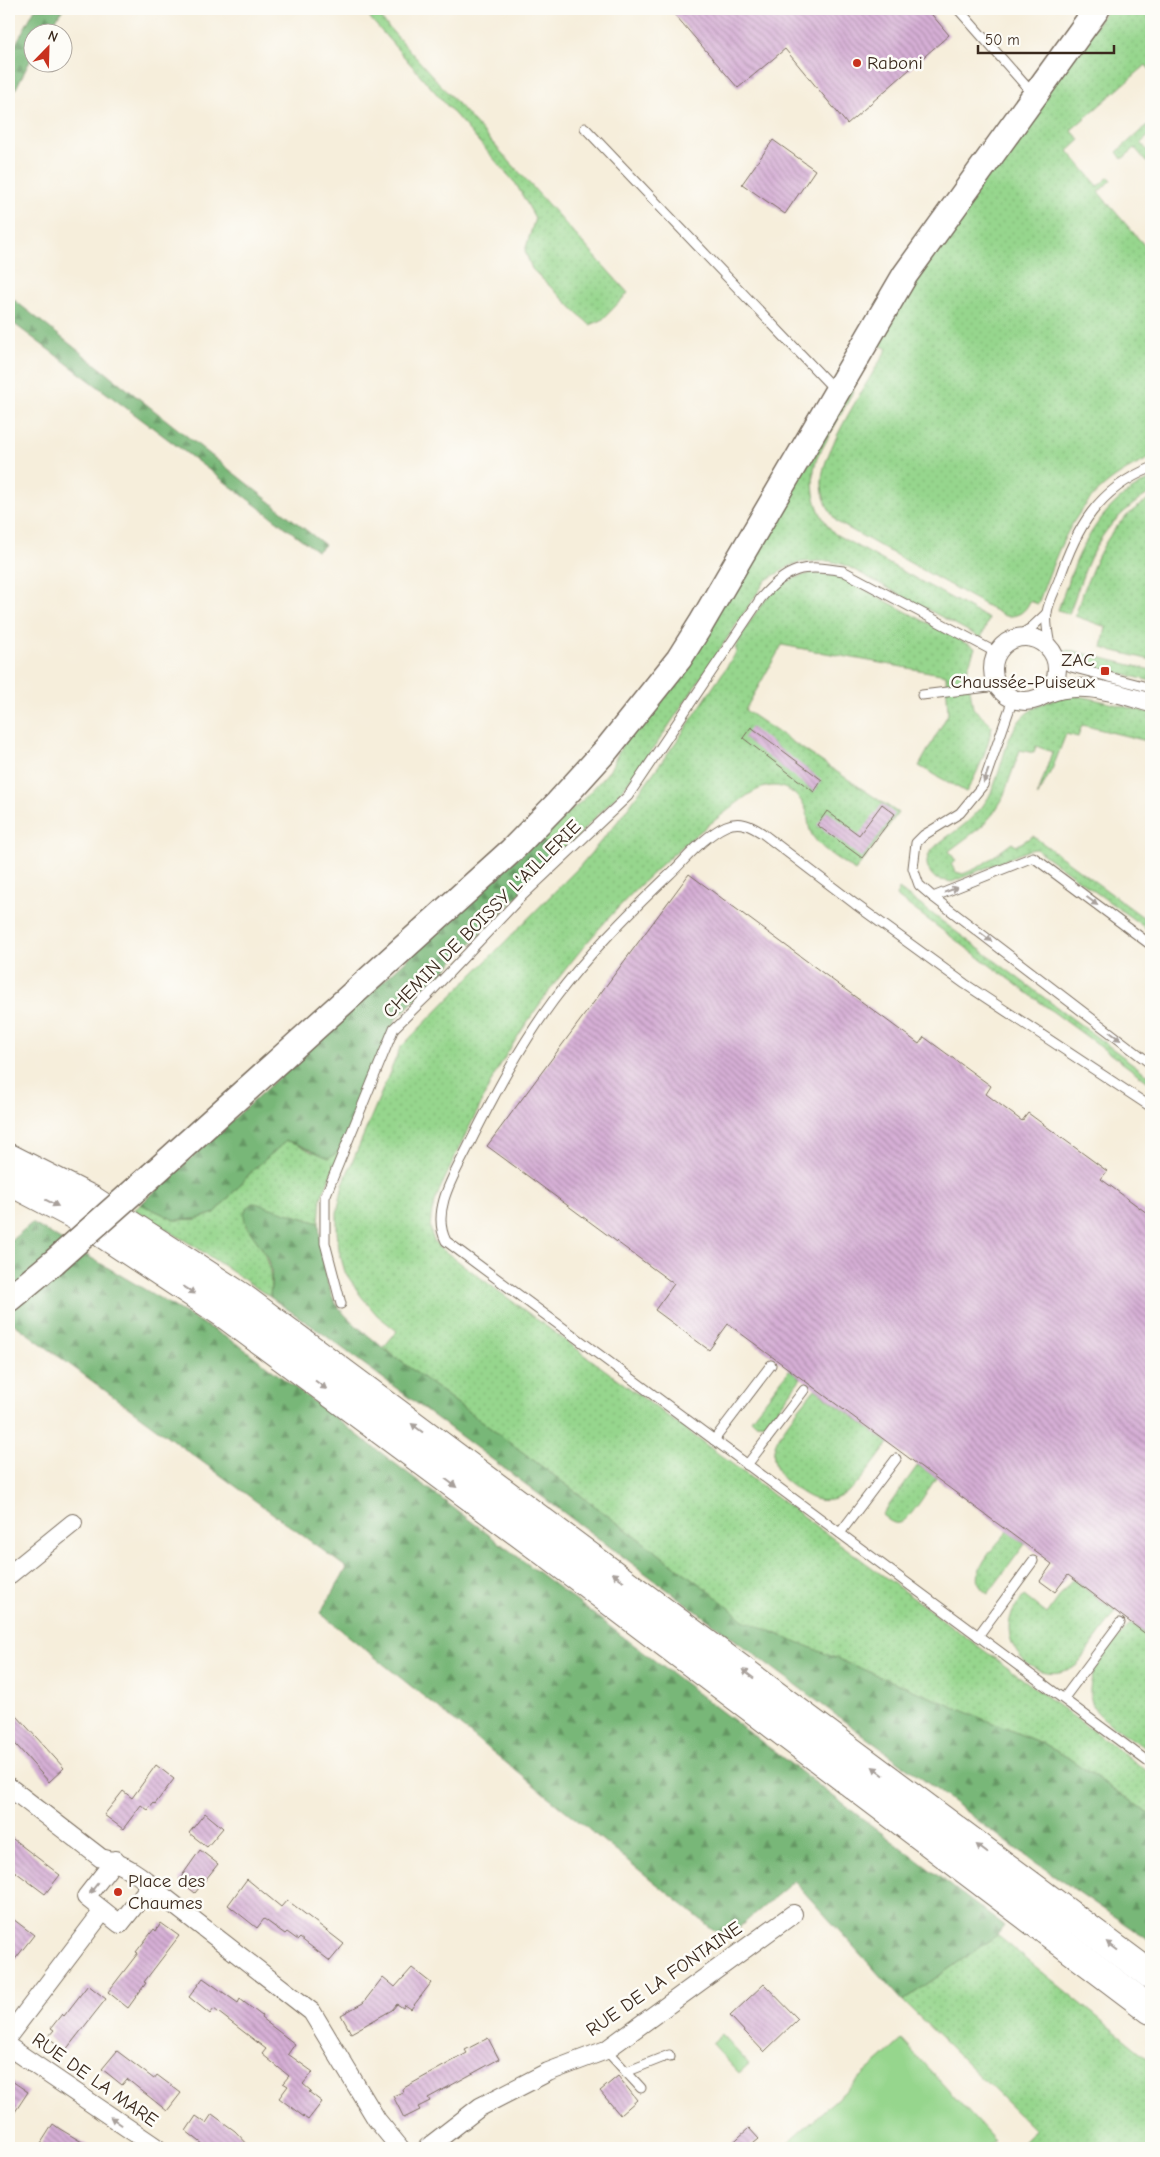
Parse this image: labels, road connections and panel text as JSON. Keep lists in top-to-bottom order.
{
  "streets": {
    "street": ["RUE DE LA FONTAINE", "RUE DE LA MARE"],
    "lane": ["CHEMIN DE BOISSY L'AILLERIE"]
  },
  "one_way": ["RUE DE LA MARE"],
  "places": {
    "other": ["Raboni", "Place des Chaumes"],
    "transit": ["ZAC Chaussée-Puiseux"]
  },
  "scale_bar": "50 m",
  "north": "top right"
}
